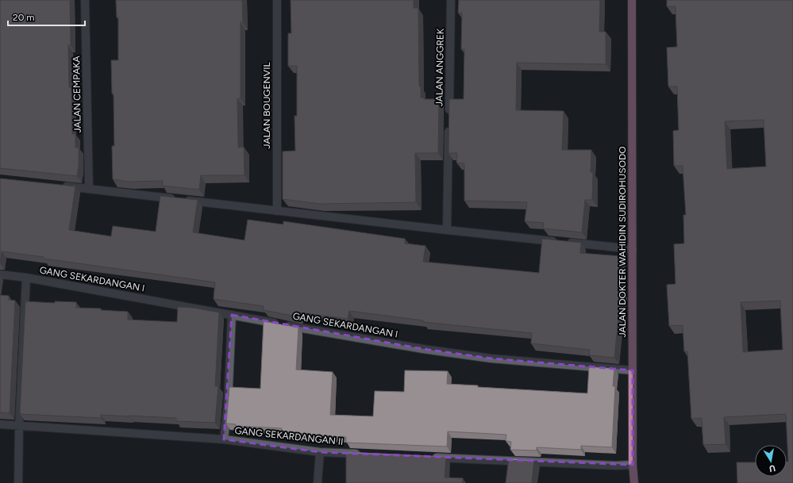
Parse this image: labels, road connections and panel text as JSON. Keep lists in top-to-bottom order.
{
  "streets": {
    "main road": ["JALAN DOKTER WAHIDIN SUDIROHUSODO"],
    "street": [
      "JALAN ANGGREK",
      "JALAN CEMPAKA",
      "JALAN BOUGENVIL",
      "GANG SEKARDANGAN I",
      "GANG SEKARDANGAN II"
    ]
  },
  "crossings": [
    ["JALAN DOKTER WAHIDIN SUDIROHUSODO", "GANG SEKARDANGAN I"]
  ],
  "scale_bar": "20 m",
  "north": "bottom"
}
